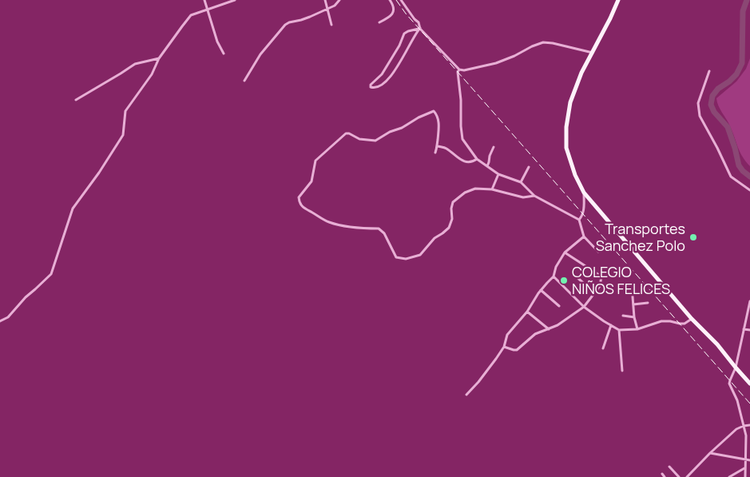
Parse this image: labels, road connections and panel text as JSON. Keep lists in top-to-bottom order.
{
  "places": ["Transportes Sanchez Polo", "COLEGIO NIÑOS FELICES"]
}
